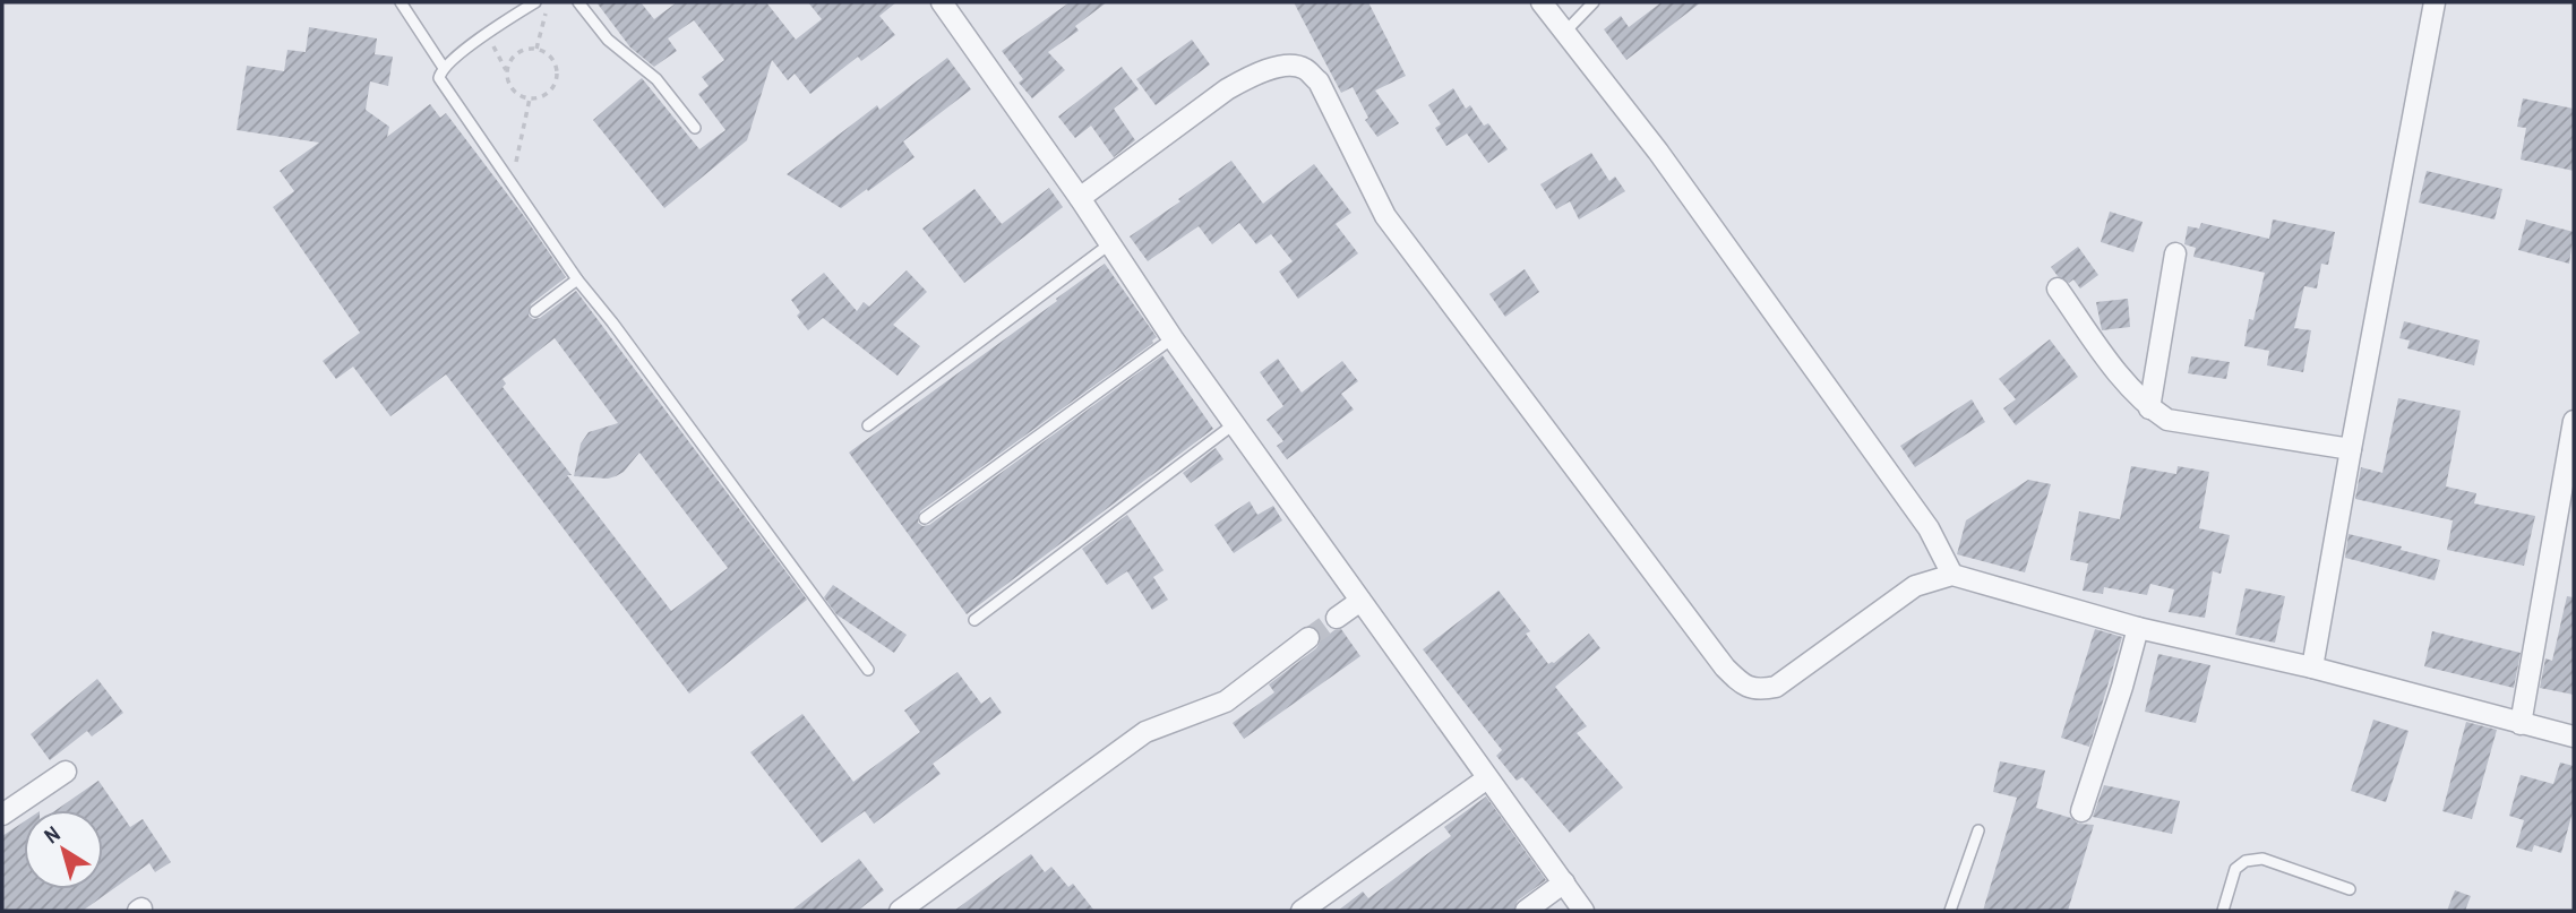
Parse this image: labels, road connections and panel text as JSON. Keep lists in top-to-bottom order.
{
  "north": "top left"
}
